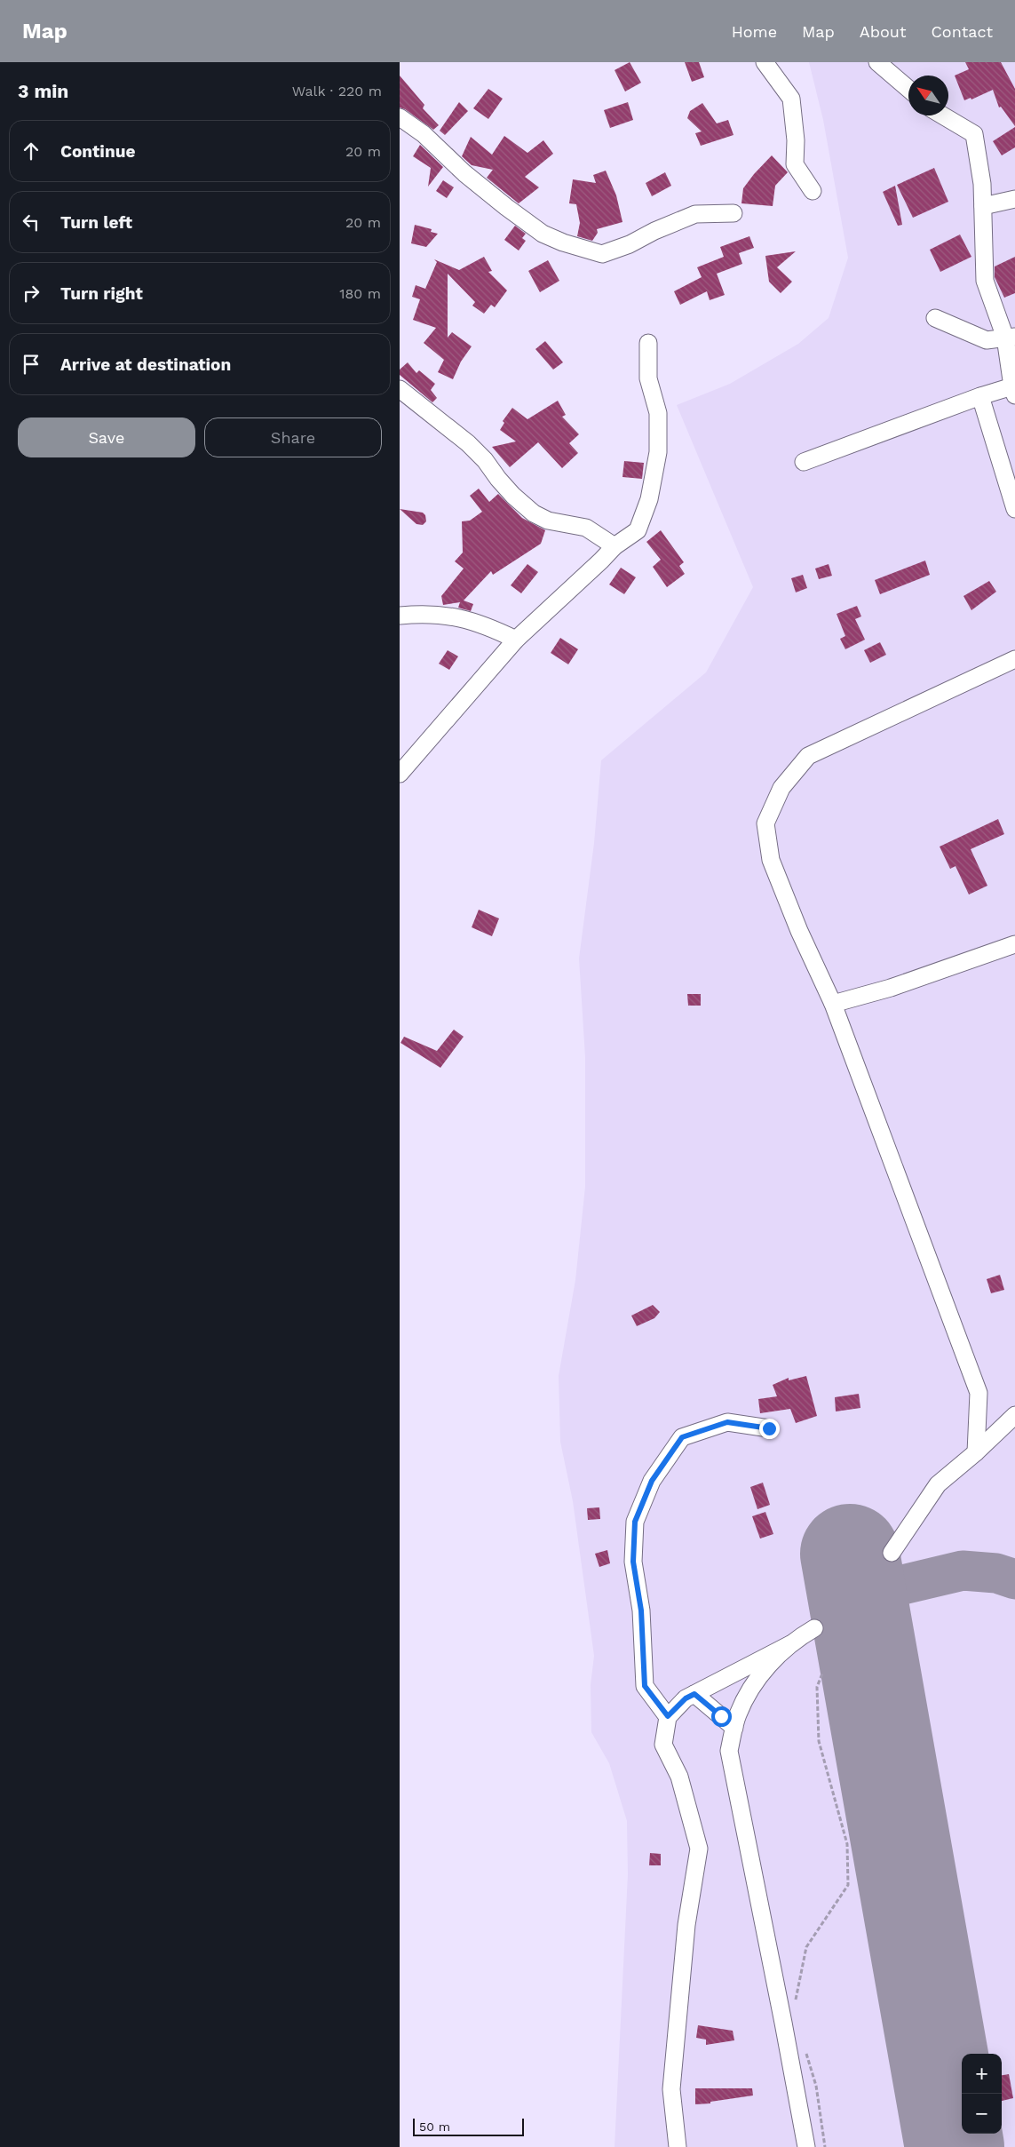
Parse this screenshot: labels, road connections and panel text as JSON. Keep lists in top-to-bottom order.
{
  "scale_bar": "50 m",
  "north": "top left",
  "page": {
    "header": "Map",
    "nav": [
      "Home",
      "Map",
      "About",
      "Contact"
    ],
    "heading": ["3 min", "Walk · 220 m"],
    "list": [
      ["Continue", "20 m"],
      ["Turn left", "20 m"],
      ["Turn right", "180 m"],
      "Arrive at destination"
    ],
    "buttons": ["Save", "Share"],
    "map_buttons": ["+", "−"],
    "scale": "50 m"
  }
}
